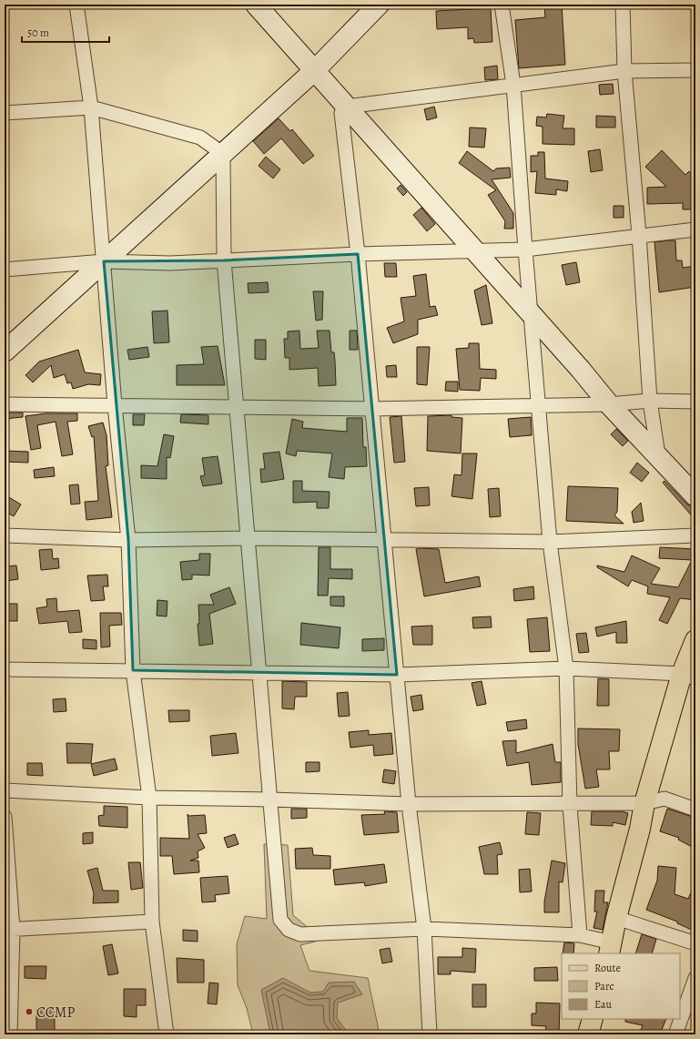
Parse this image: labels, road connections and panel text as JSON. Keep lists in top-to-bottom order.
{
  "places": ["CCMP"],
  "legend": ["Route", "Parc", "Eau"],
  "scale_bar": "50 m"
}
